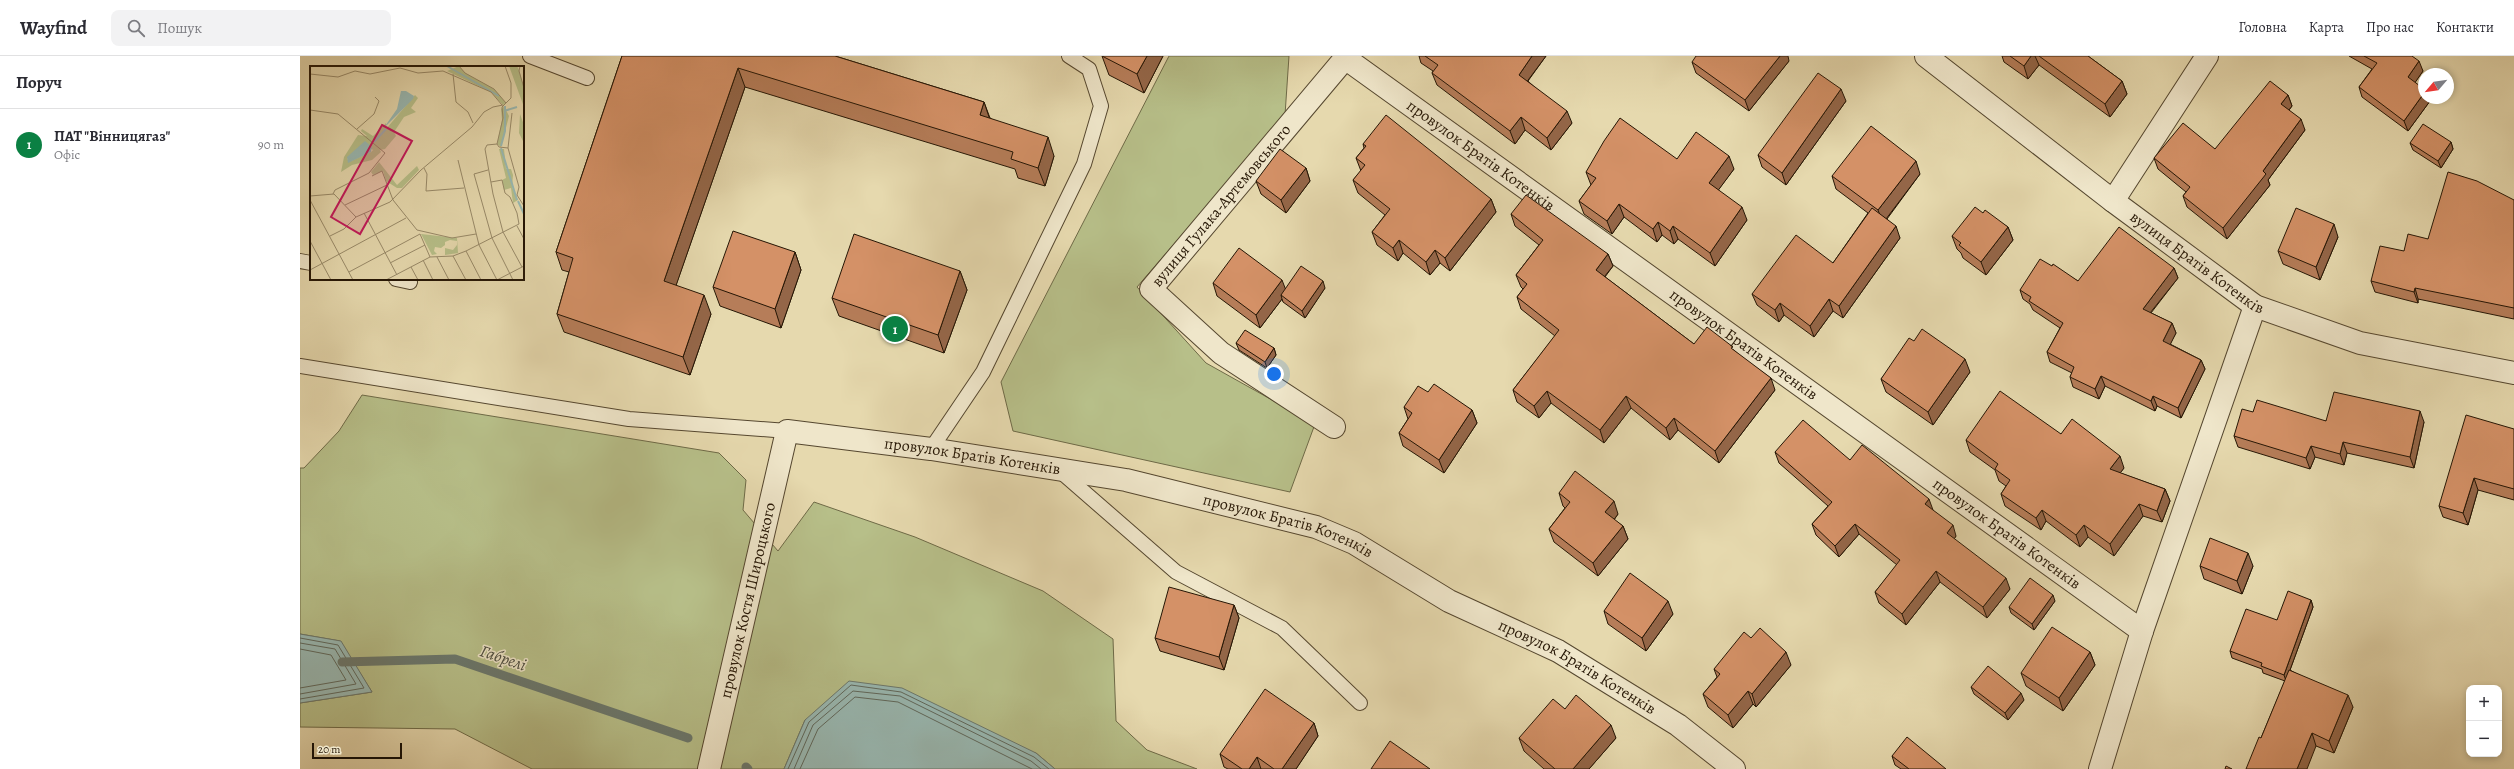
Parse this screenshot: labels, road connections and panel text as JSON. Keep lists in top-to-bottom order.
{
  "streets": {
    "street": [
      "провулок Братів Котенків",
      "вулиця Гулака-Артемовського",
      "вулиця Братів Котенків",
      "провулок Костя Широцького"
    ]
  },
  "crossings": [
    ["провулок Братів Котенків", "вулиця Гулака-Артемовського"],
    ["провулок Братів Котенків", "провулок Костя Широцького"]
  ],
  "water": ["Габрелі"],
  "scale_bar": "20 m",
  "north": "bottom left",
  "page": {
    "header": "Wayfind",
    "search": "Пошук",
    "nav": [
      "Головна",
      "Карта",
      "Про нас",
      "Контакти"
    ],
    "heading": "Поруч",
    "list": [
      {
        "mark": "1",
        "name": "ПАТ \"Вінницягаз\"",
        "note": "Офіс",
        "value": "90 m"
      }
    ],
    "pins": "1",
    "map_buttons": ["+", "−"],
    "scale": "20 m"
  }
}
